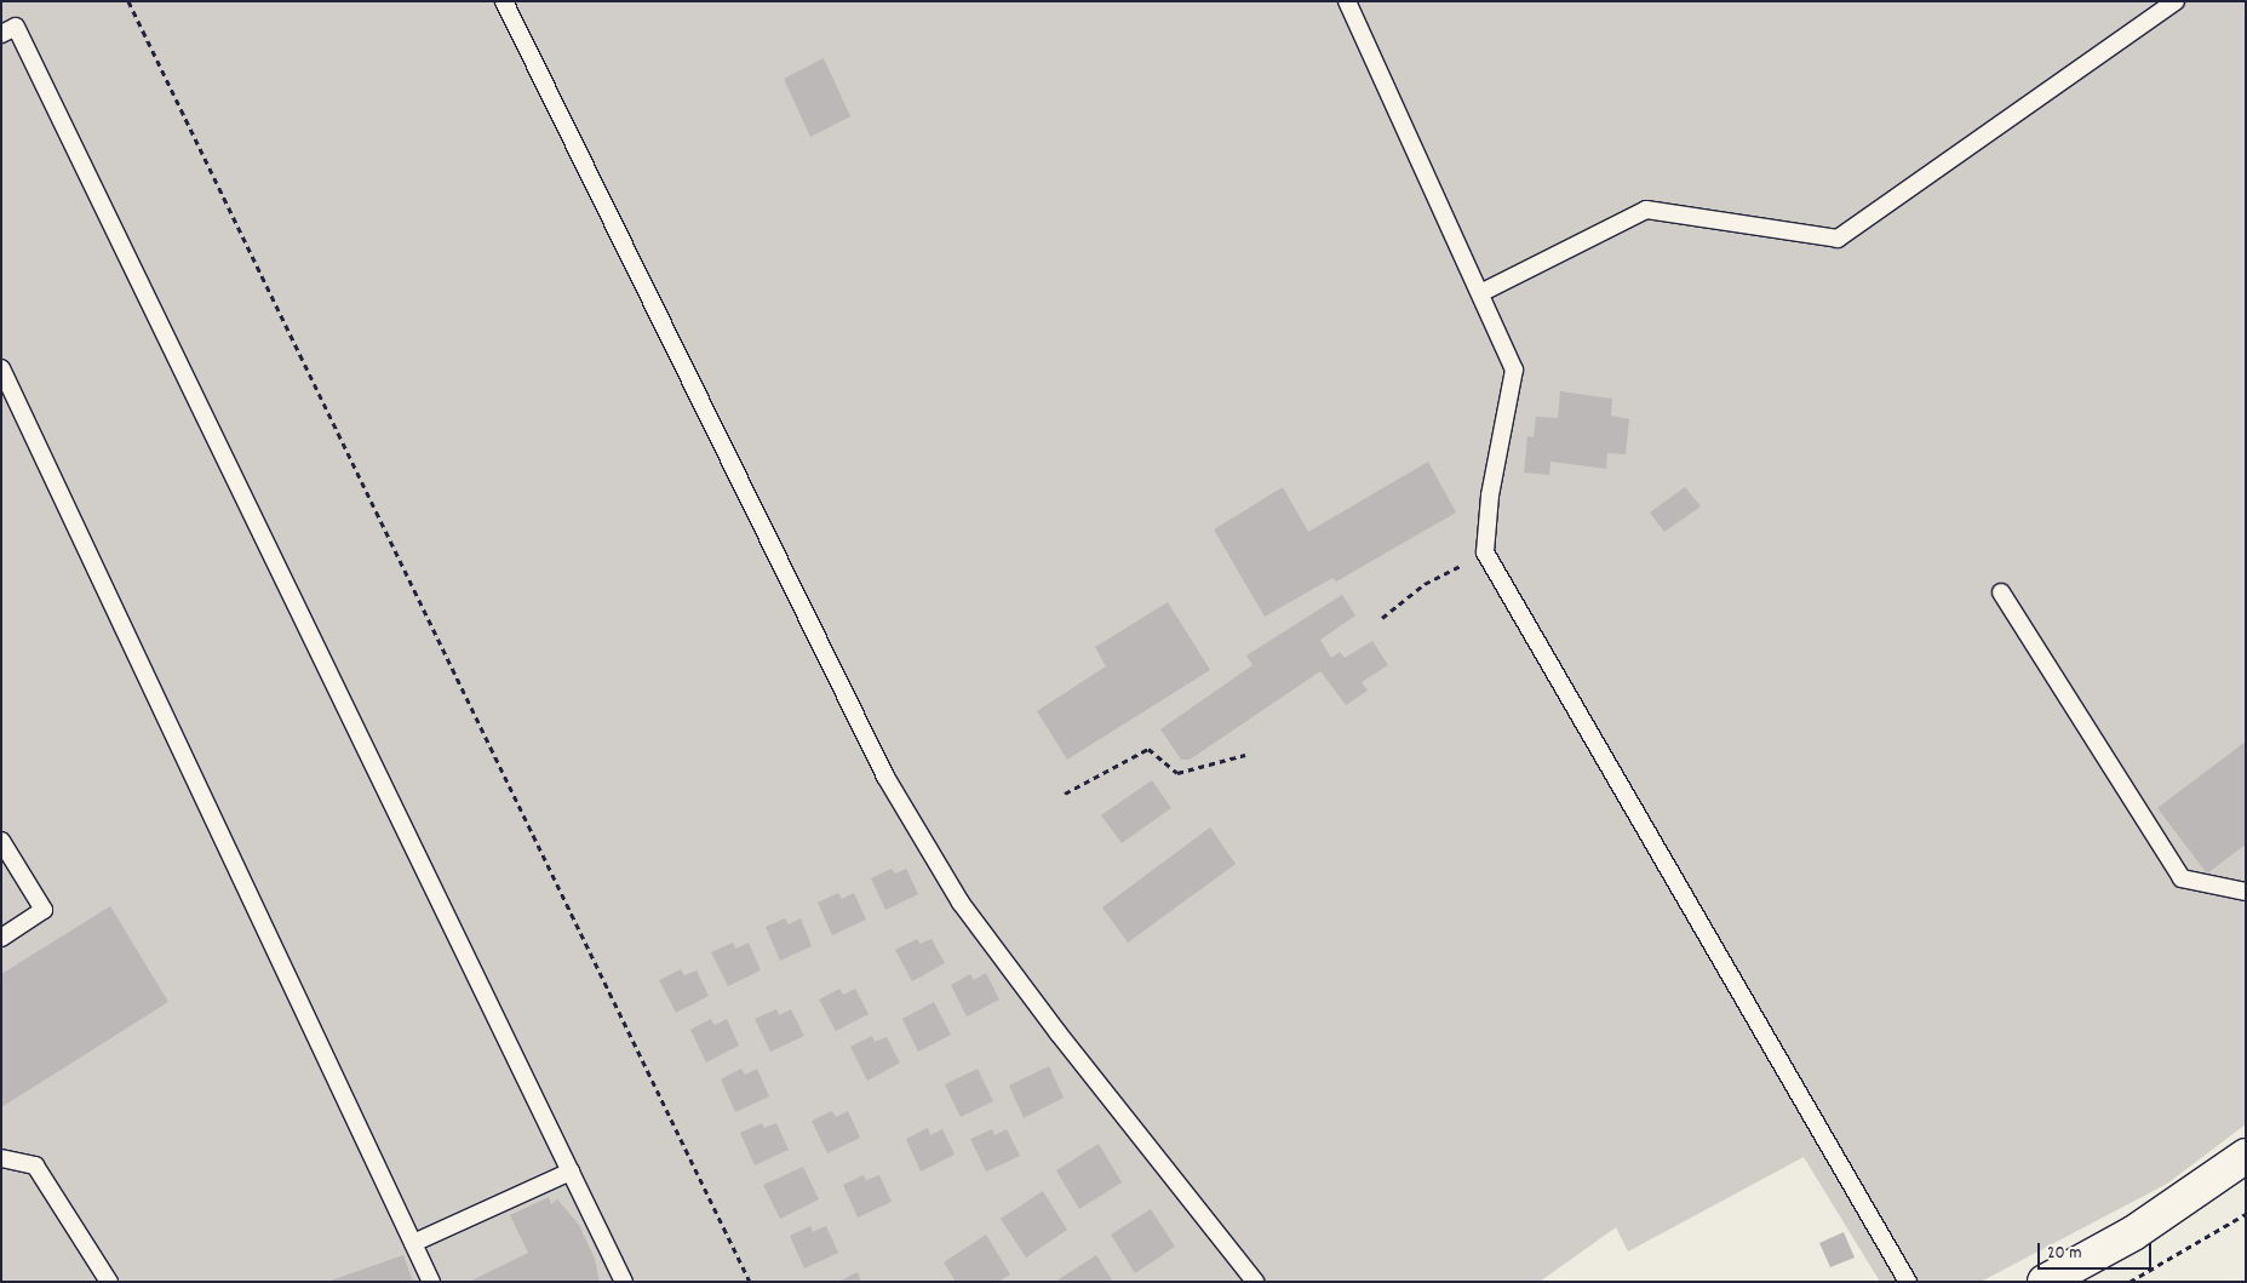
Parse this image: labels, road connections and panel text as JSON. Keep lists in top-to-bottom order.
{
  "scale_bar": "20 m"
}
